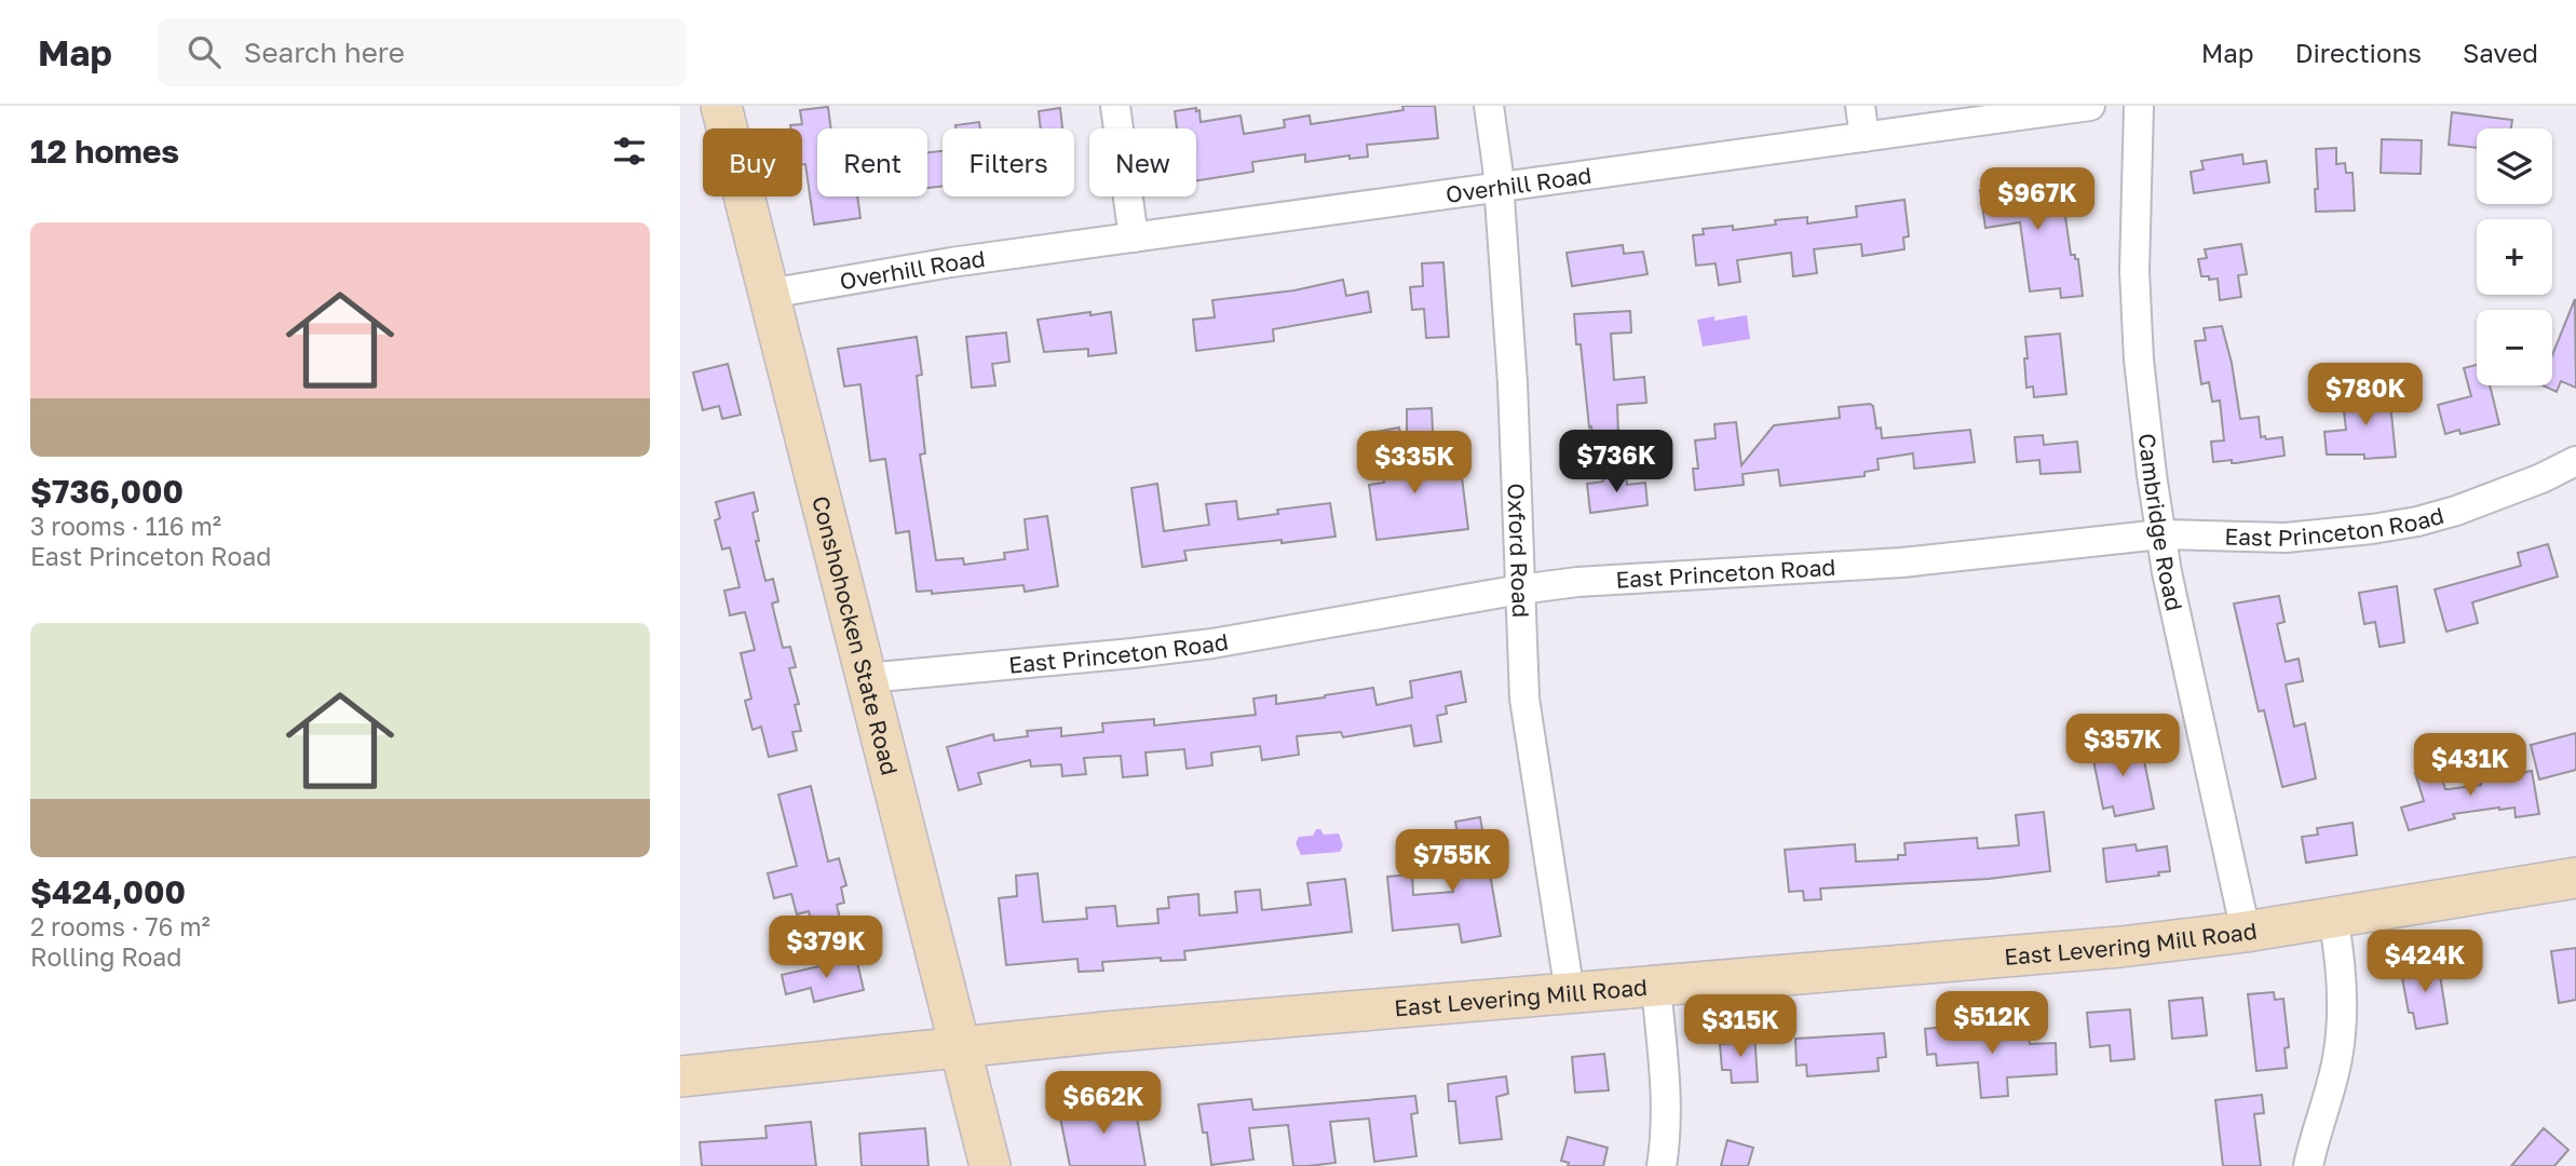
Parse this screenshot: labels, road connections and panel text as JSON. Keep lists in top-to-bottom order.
{
  "streets": {
    "street": [
      "Overhill Road",
      "Cambridge Road",
      "East Princeton Road",
      "Oxford Road",
      "Conshohocken State Road",
      "East Levering Mill Road"
    ]
  },
  "crossings": [
    ["Overhill Road", "Oxford Road"],
    ["Overhill Road", "Conshohocken State Road"],
    ["Cambridge Road", "East Princeton Road"],
    ["Cambridge Road", "East Levering Mill Road"],
    ["East Princeton Road", "Oxford Road"],
    ["East Princeton Road", "Conshohocken State Road"],
    ["Oxford Road", "East Levering Mill Road"],
    ["Conshohocken State Road", "East Levering Mill Road"]
  ],
  "page": {
    "header": "Map",
    "search": "Search here",
    "nav": ["Map", "Directions", "Saved"],
    "heading": "12 homes",
    "map_buttons": ["+", "−"],
    "chip": [
      "Buy",
      "Rent",
      "Filters",
      "New"
    ],
    "price": [
      "$967K",
      "$780K",
      "$736K",
      "$335K",
      "$357K",
      "$431K",
      "$755K",
      "$379K",
      "$424K",
      "$512K",
      "$315K",
      "$662K"
    ],
    "list": [
      {
        "name": "$736,000",
        "note": "3 rooms · 116 m² · East Princeton Road"
      },
      {
        "name": "$424,000",
        "note": "2 rooms · 76 m² · Rolling Road"
      }
    ]
  }
}
